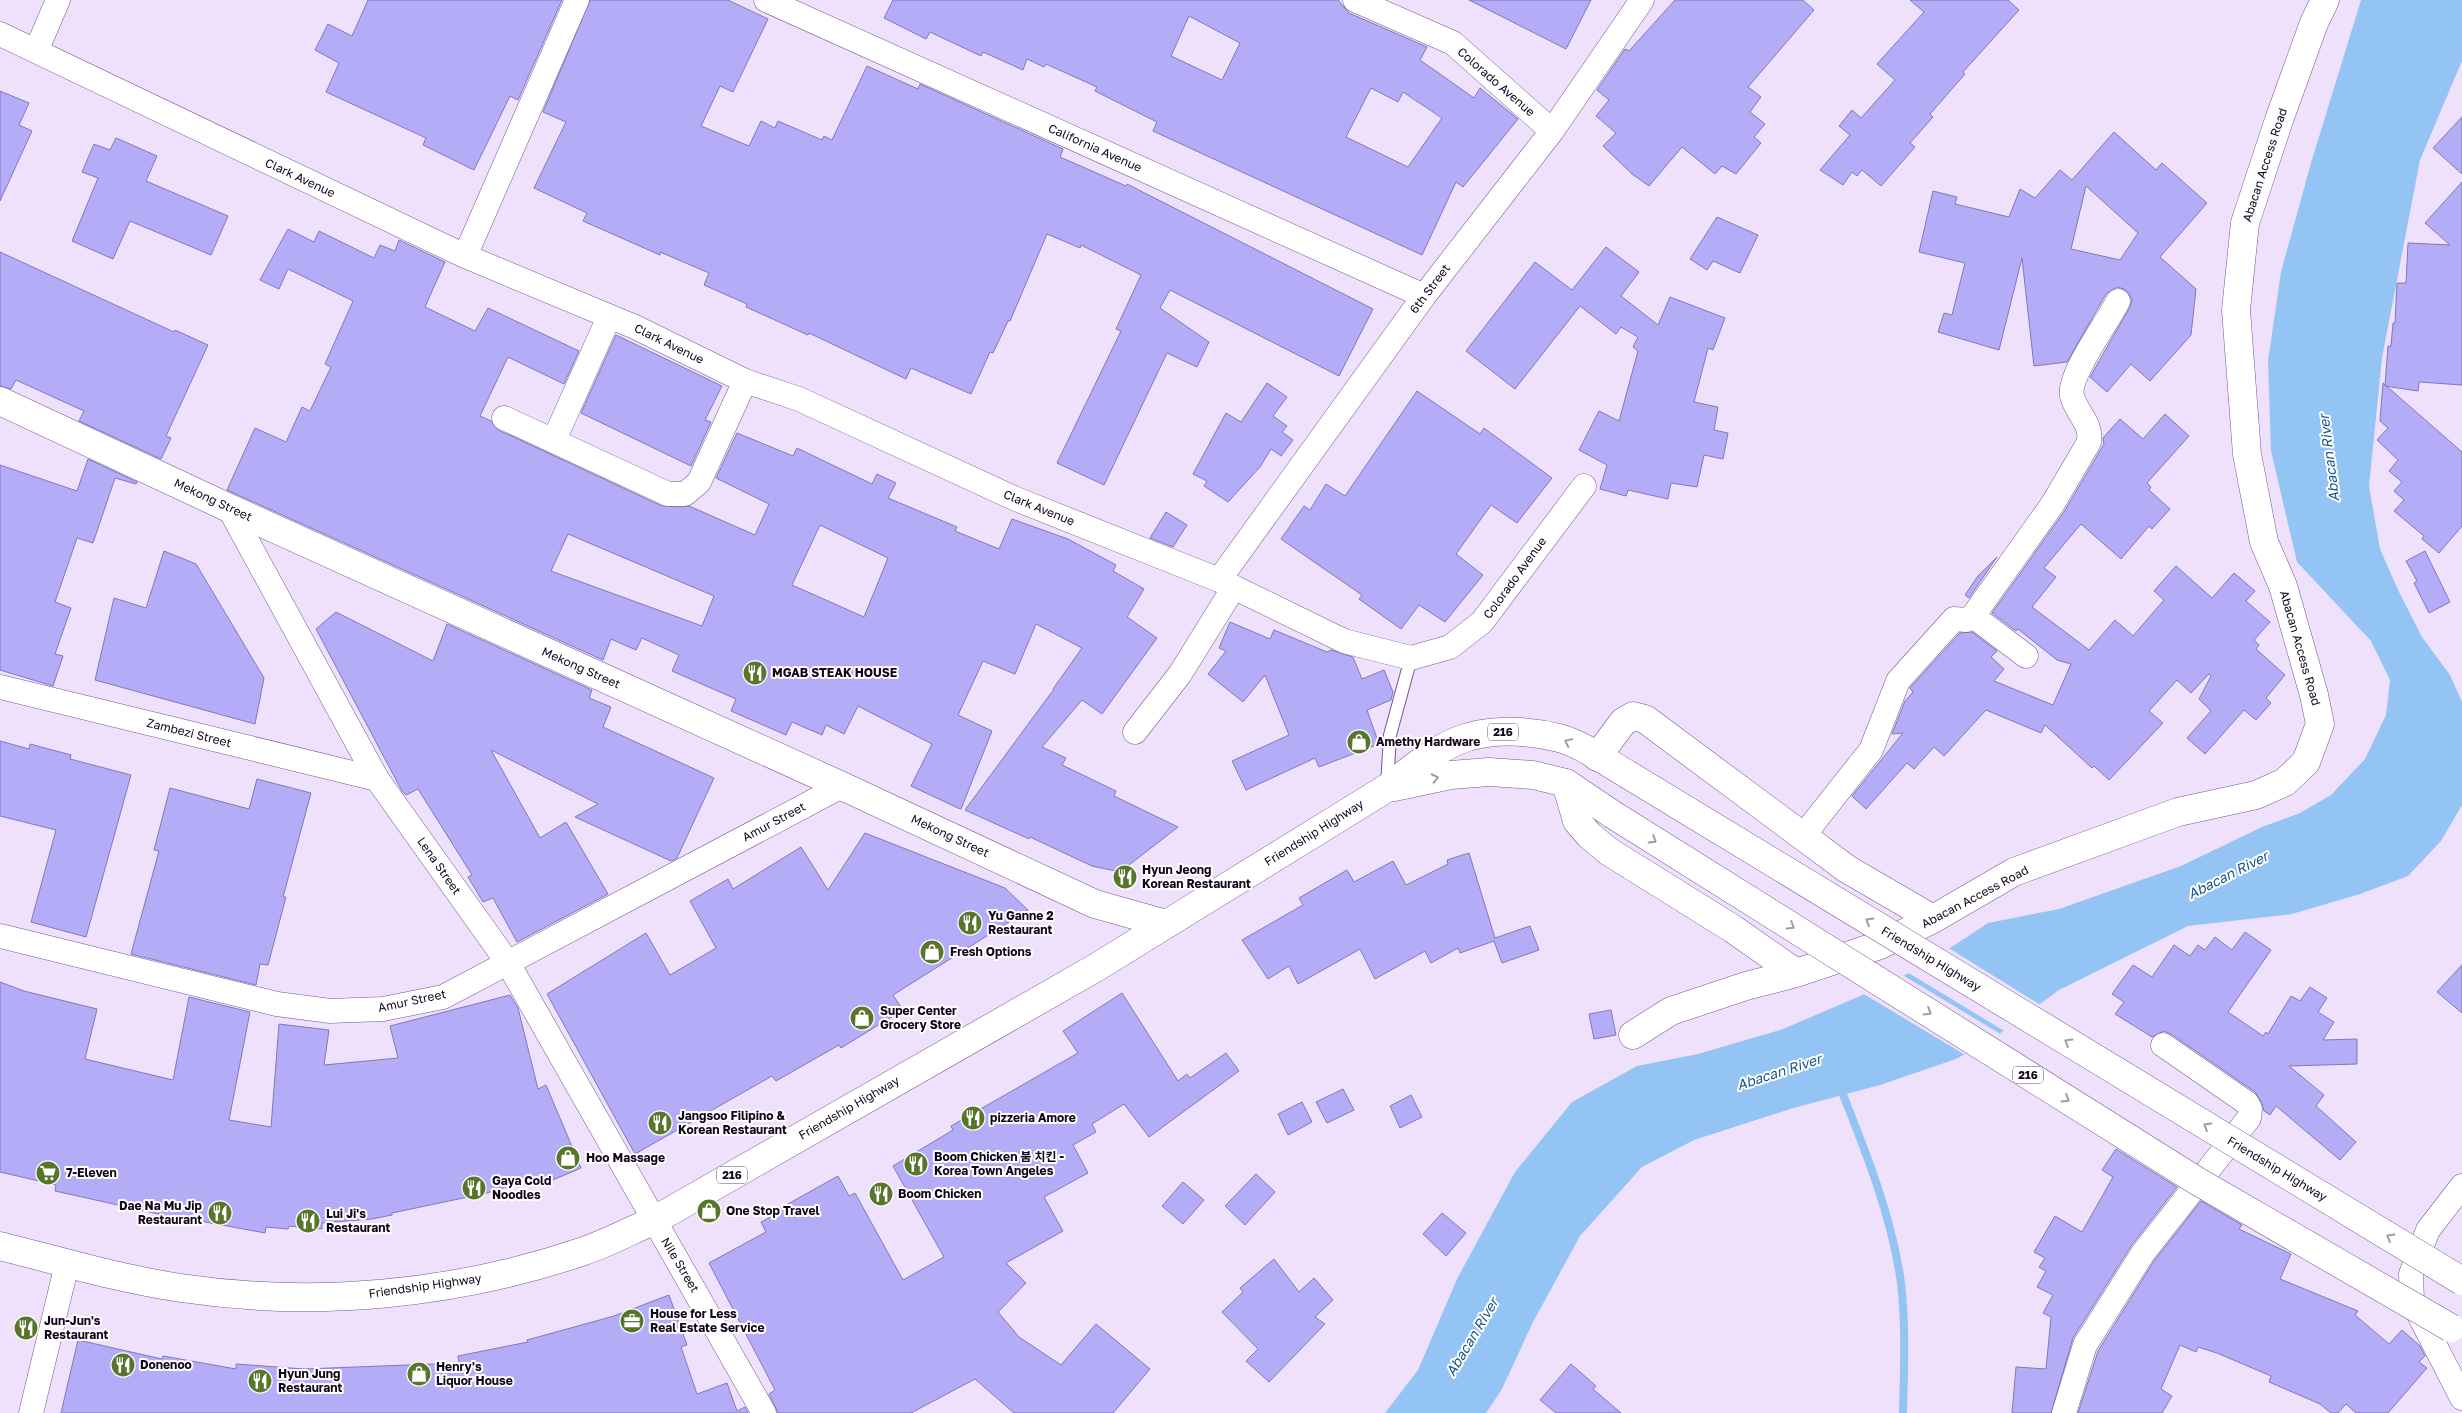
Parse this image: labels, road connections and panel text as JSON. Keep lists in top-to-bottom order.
{
  "streets": {
    "main road": [
      "Abacan Access Road",
      "Mekong Street",
      "216",
      "Friendship Highway"
    ],
    "street": [
      "Colorado Avenue",
      "California Avenue",
      "Clark Avenue",
      "6th Street",
      "Zambezi Street",
      "Amur Street",
      "Lena Street",
      "Nile Street"
    ]
  },
  "crossings": [
    ["Colorado Avenue", "Clark Avenue"],
    ["Colorado Avenue", "6th Street"],
    ["California Avenue", "6th Street"],
    ["Clark Avenue", "6th Street"],
    ["Mekong Street", "Amur Street"],
    ["Mekong Street", "Friendship Highway"],
    ["Mekong Street", "Lena Street"],
    ["Zambezi Street", "Lena Street"],
    ["Amur Street", "Lena Street"],
    ["Friendship Highway", "Lena Street"],
    ["Friendship Highway", "Nile Street"],
    ["Lena Street", "Nile Street"]
  ],
  "water": ["Abacan River"],
  "places": {
    "restaurant": [
      "MGAB STEAK HOUSE",
      "Hyun Jeong Korean Restaurant",
      "Yu Ganne 2 Restaurant",
      "pizzeria Amore",
      "Jangsoo Filipino & Korean Restaurant",
      "Boom Chicken 붐 치킨 - Korea Town Angeles",
      "Gaya Cold Noodles",
      "Boom Chicken",
      "Dae Na Mu Jip Restaurant",
      "Lui Ji's Restaurant",
      "Jun-Jun's Restaurant",
      "Donenoo",
      "Hyun Jung Restaurant"
    ],
    "shop": [
      "Amethy Hardware",
      "Fresh Options",
      "Super Center Grocery Store",
      "Hoo Massage",
      "One Stop Travel",
      "Henry's Liquor House"
    ],
    "supermarket": ["7-Eleven"],
    "office": ["House for Less Real Estate Service"]
  }
}
